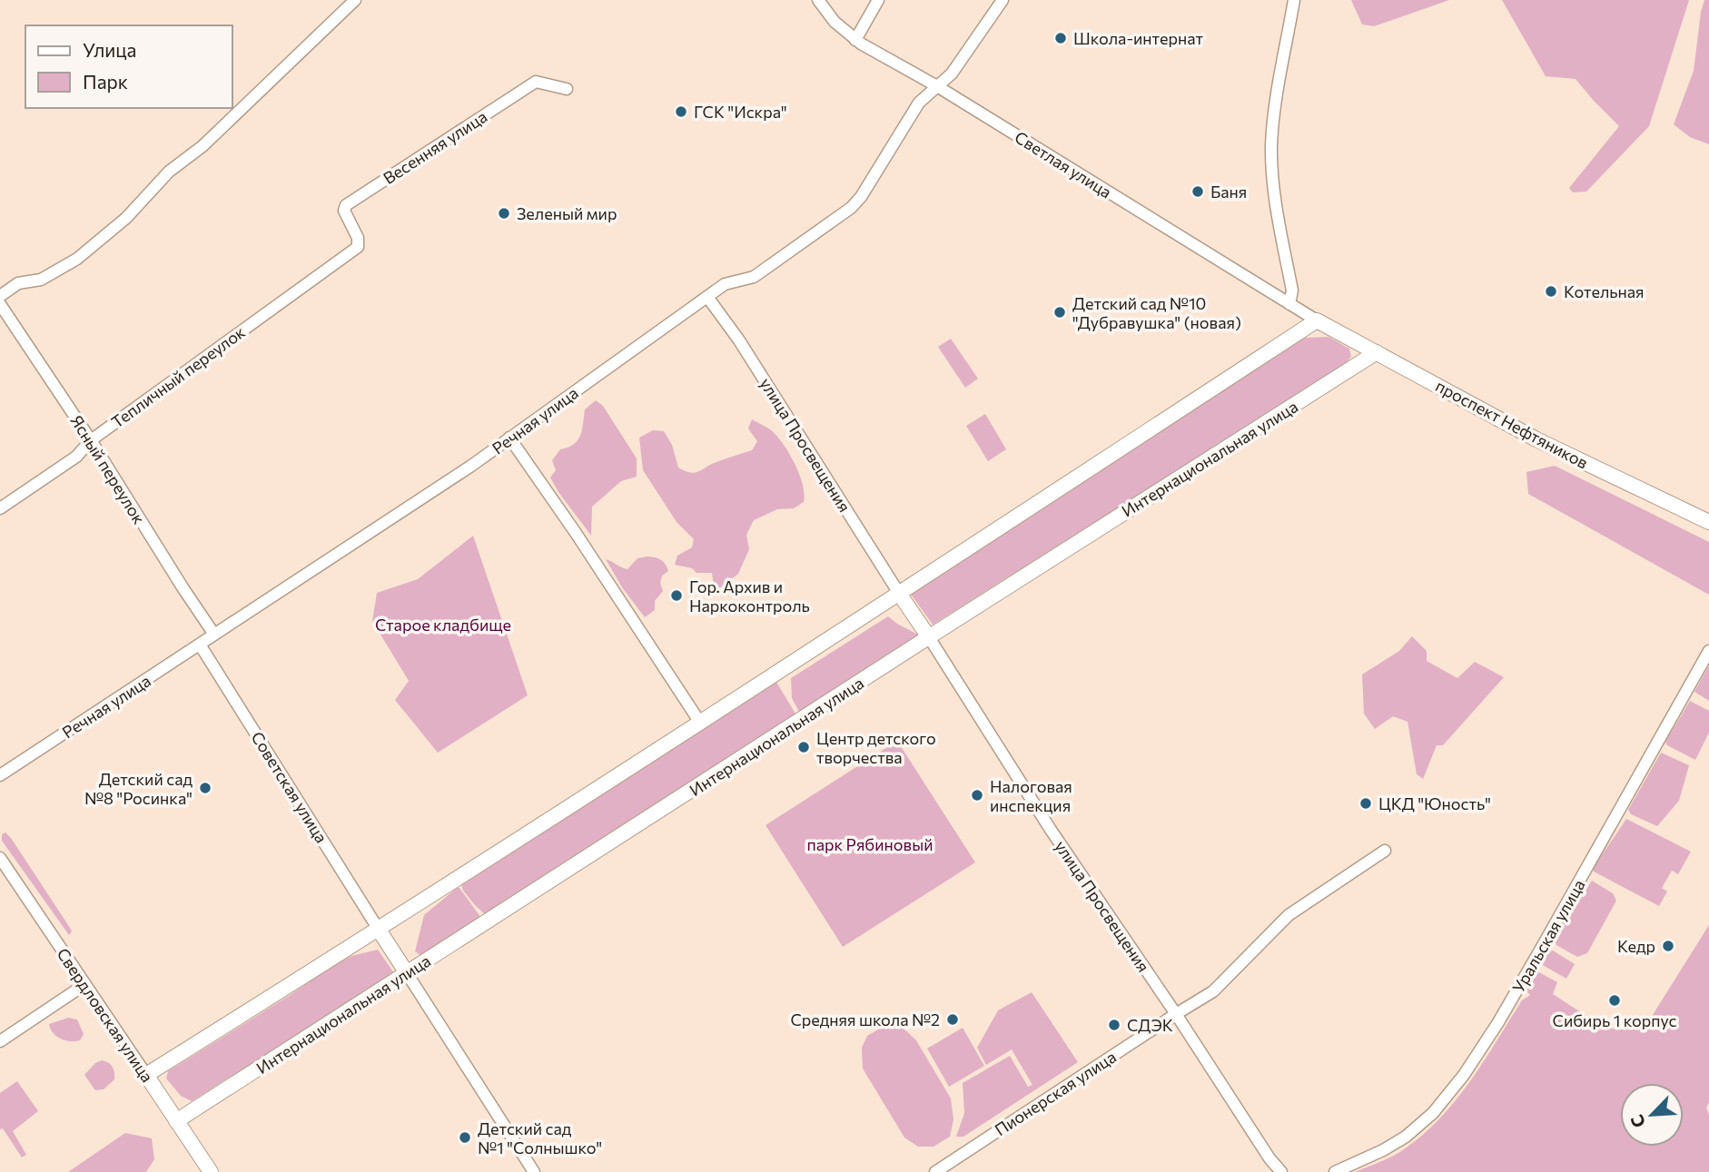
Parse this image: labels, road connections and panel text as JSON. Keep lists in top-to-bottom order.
{
  "streets": {
    "main road": ["проспект Нефтяников", "Интернациональная улица", "Свердловская улица"],
    "street": [
      "Весенняя улица",
      "Светлая улица",
      "Тепличный переулок",
      "Речная улица",
      "улица Просвещения",
      "Ясный переулок",
      "Советская улица",
      "Уральская улица",
      "Пионерская улица"
    ]
  },
  "crossings": [
    ["Весенняя улица", "Тепличный переулок"],
    ["Светлая улица", "Речная улица"],
    ["Светлая улица", "проспект Нефтяников"],
    ["Тепличный переулок", "Ясный переулок"],
    ["Речная улица", "улица Просвещения"],
    ["Речная улица", "Ясный переулок"],
    ["Речная улица", "Советская улица"],
    ["проспект Нефтяников", "Интернациональная улица"],
    ["улица Просвещения", "Интернациональная улица"],
    ["улица Просвещения", "Пионерская улица"],
    ["Интернациональная улица", "Свердловская улица"]
  ],
  "parks": ["Старое кладбище", "парк Рябиновый"],
  "places": [
    "Школа-интернат",
    "ГСК \"Искра\"",
    "Баня",
    "Зеленый мир",
    "Котельная",
    "Детский сад №10 \"Дубравушка\" (новая)",
    "Гор. Архив и Наркоконтроль",
    "Центр детского творчества",
    "Детский сад №8 \"Росинка\"",
    "Налоговая инспекция",
    "ЦКД \"Юность\"",
    "Кедр",
    "Сибирь 1 корпус",
    "Средняя школа №2",
    "СДЭК",
    "Детский сад №1 \"Солнышко\""
  ],
  "legend": ["Улица", "Парк"],
  "north": "bottom left"
}
